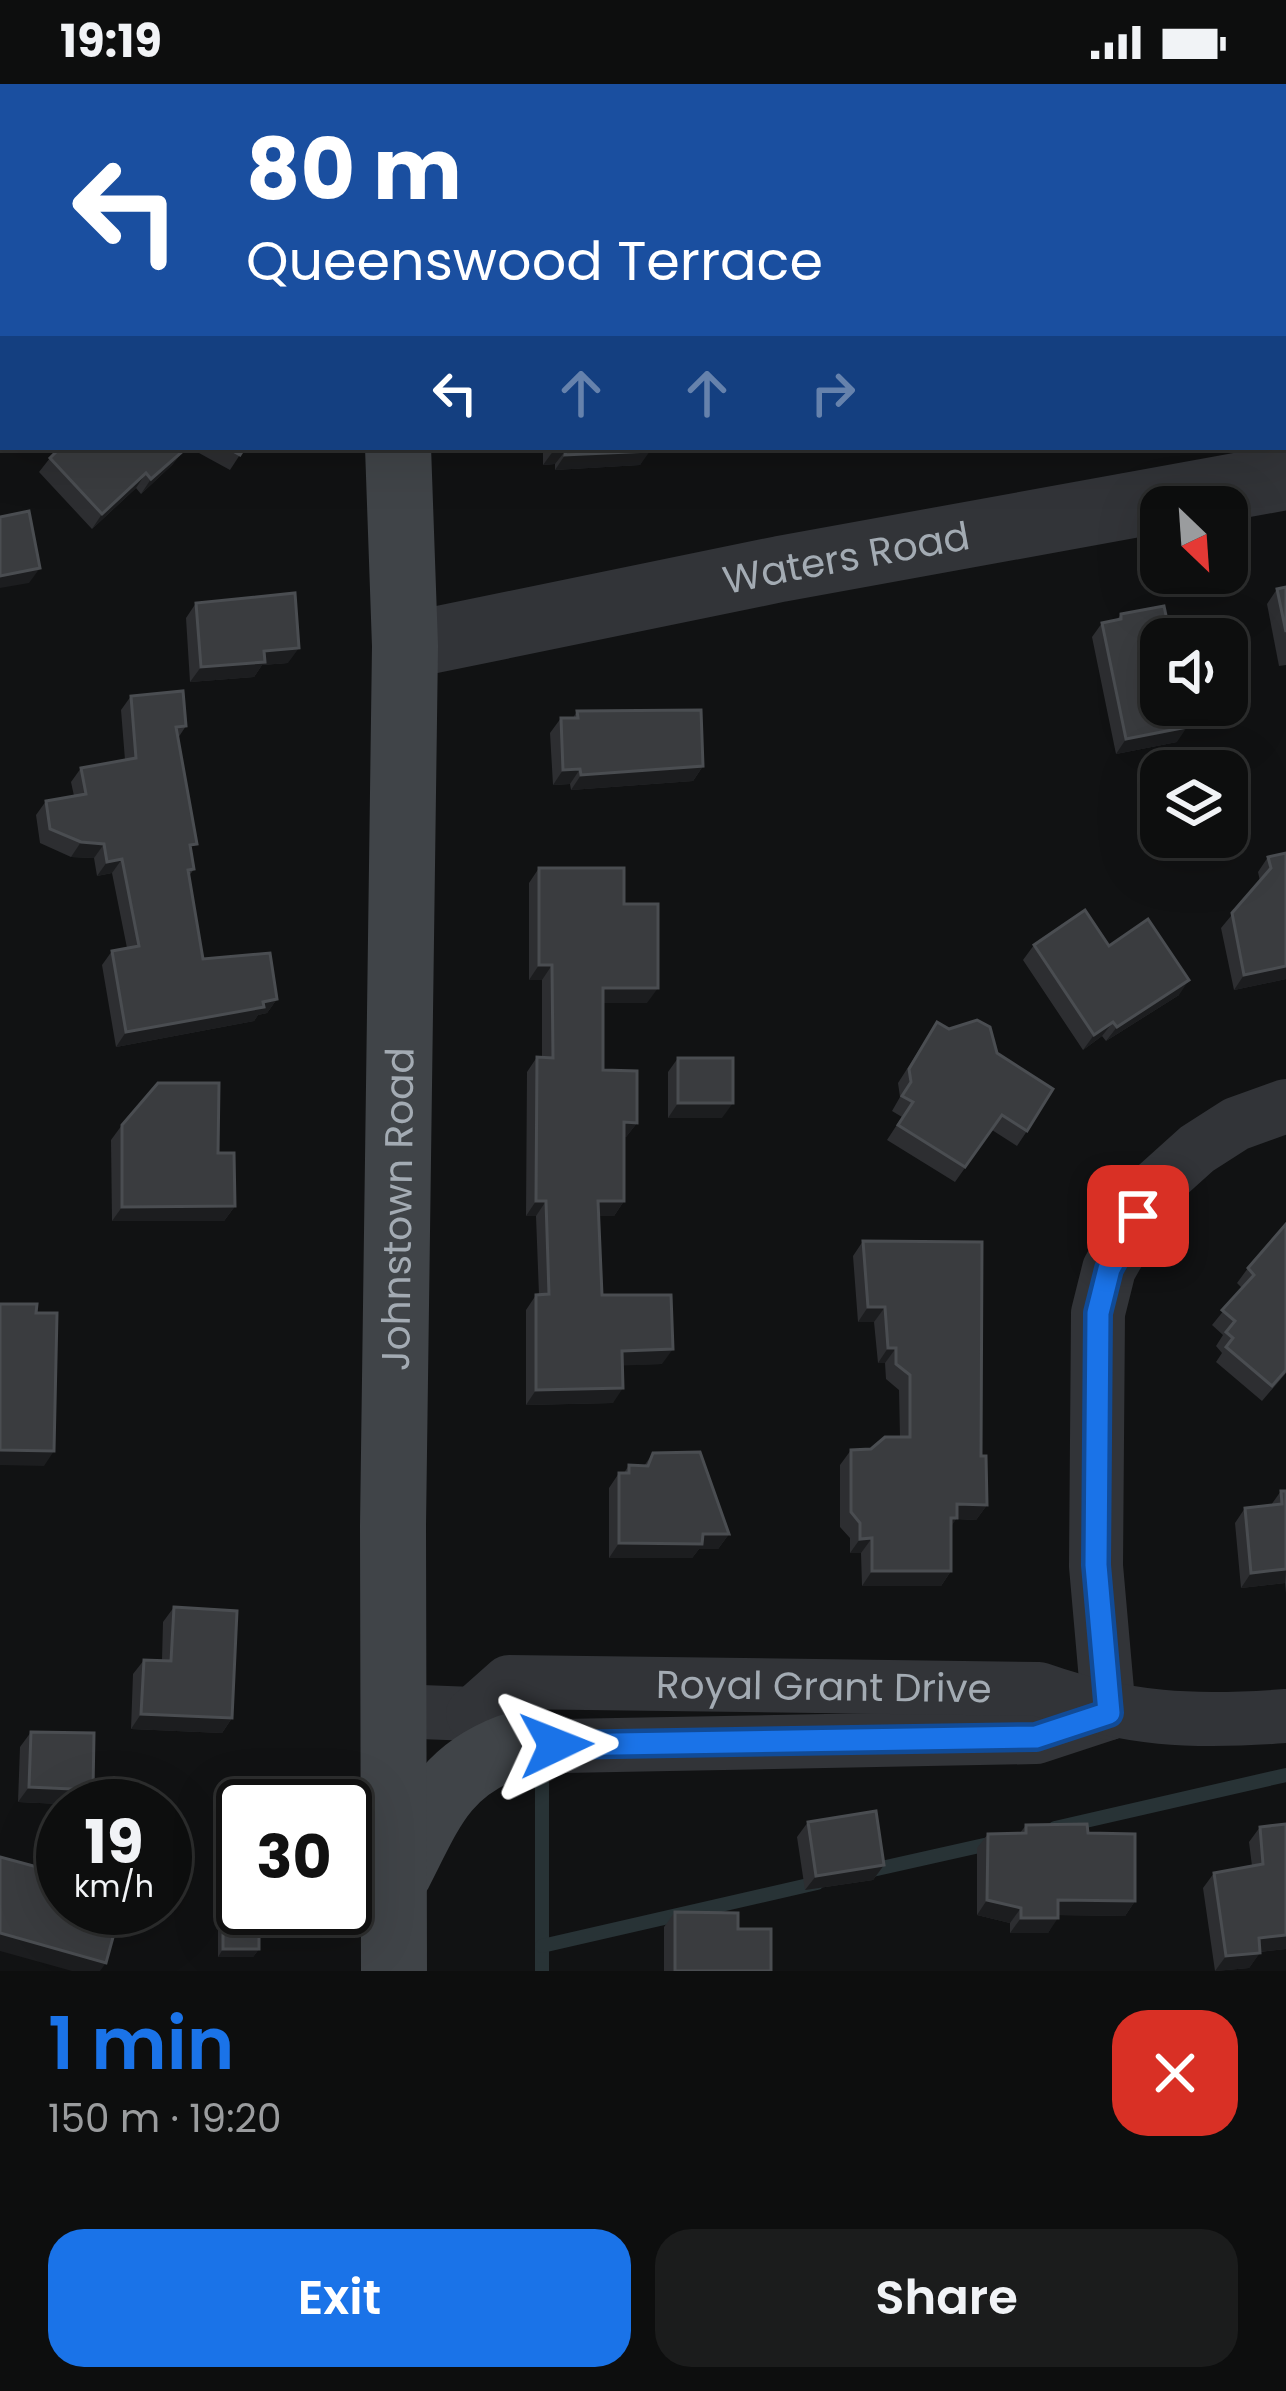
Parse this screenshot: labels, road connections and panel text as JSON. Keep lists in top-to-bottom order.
{
  "streets": {
    "main road": ["Johnstown Road"],
    "street": ["Waters Road", "Royal Grant Drive"]
  },
  "crossings": [
    ["Waters Road", "Johnstown Road"],
    ["Johnstown Road", "Royal Grant Drive"]
  ],
  "north": "bottom right",
  "page": {
    "status": "19:19",
    "turn": ["80 m", "Queenswood Terrace"],
    "speed": "19 km/h",
    "limit": "30",
    "heading": ["1 min", "150 m · 19:20"],
    "buttons": ["Exit", "Share"]
  }
}
